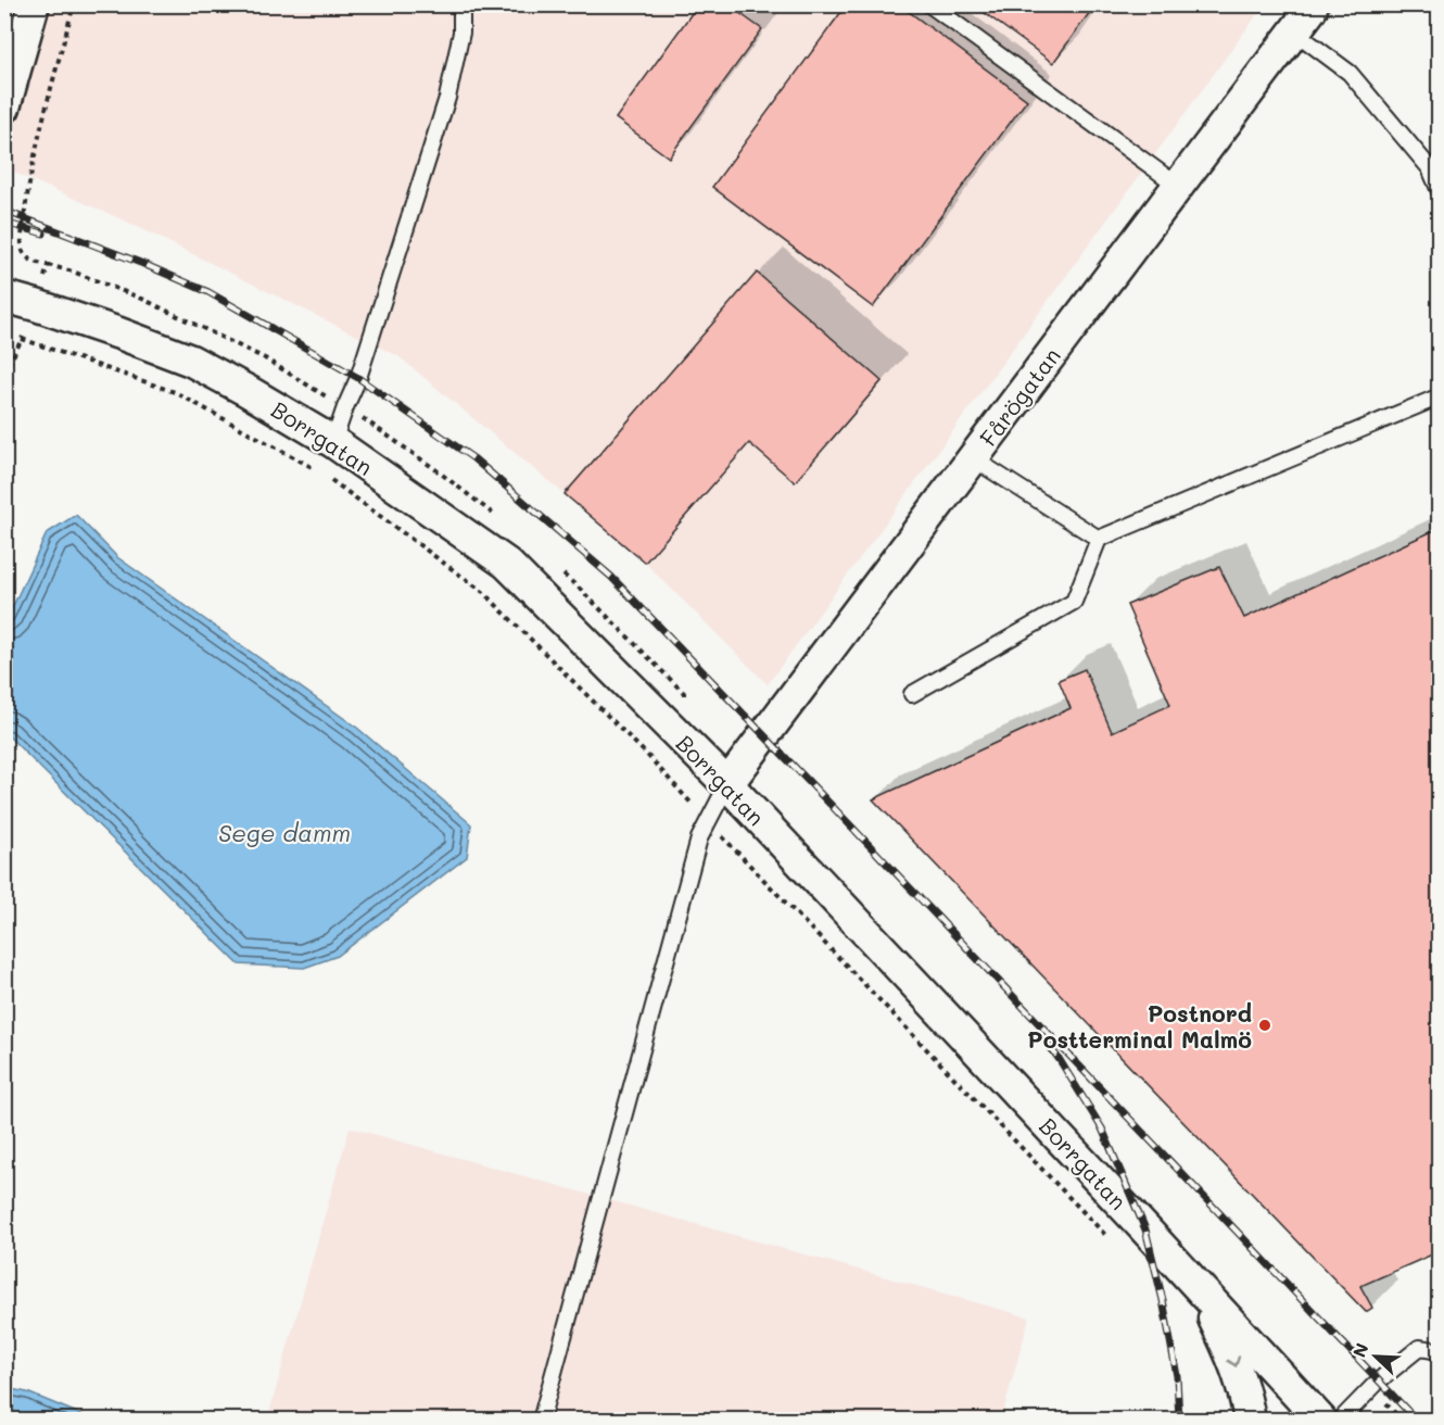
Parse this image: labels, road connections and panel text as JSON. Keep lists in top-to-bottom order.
{
  "streets": {
    "street": ["Fårögatan", "Borrgatan"]
  },
  "crossings": [
    ["Fårögatan", "Borrgatan"]
  ],
  "water": ["Sege damm"],
  "places": ["Postnord Postterminal Malmö"],
  "north": "top left"
}
